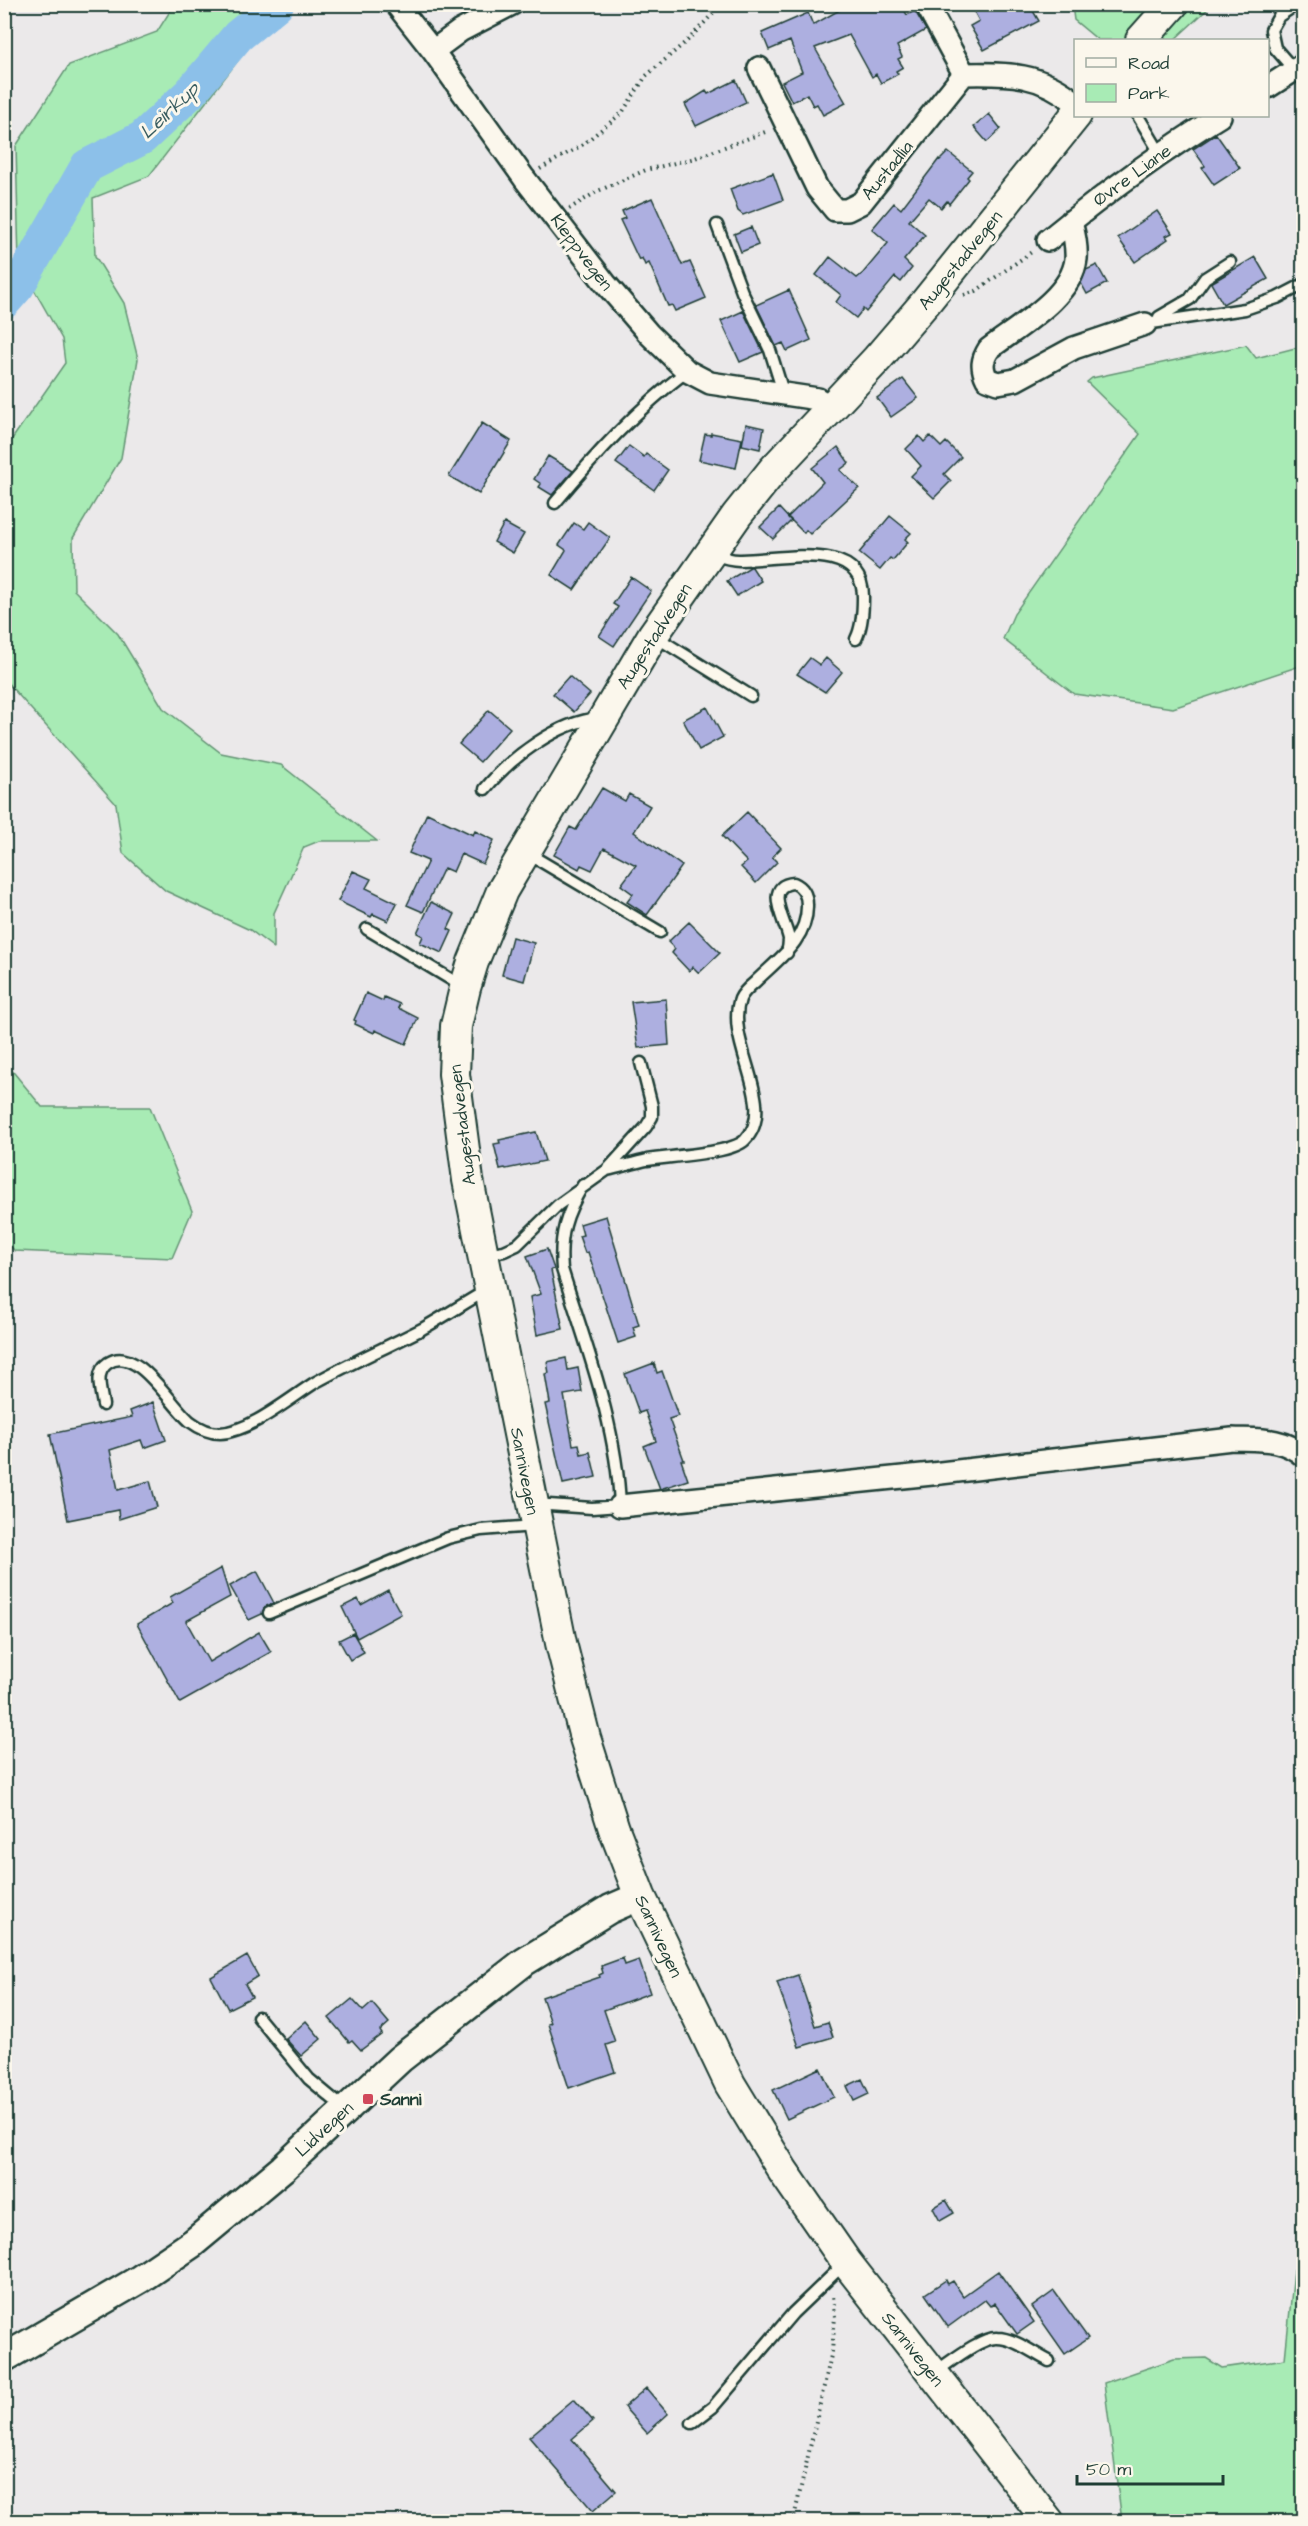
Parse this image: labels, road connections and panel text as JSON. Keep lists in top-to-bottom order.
{
  "streets": {
    "main road": ["Augestadvegen", "Sannivegen"],
    "street": [
      "Austadlia",
      "Øvre Liane",
      "Kleppvegen",
      "Lidvegen"
    ]
  },
  "crossings": [
    ["Kleppvegen", "Augestadvegen"],
    ["Augestadvegen", "Sannivegen"],
    ["Sannivegen", "Lidvegen"]
  ],
  "water": ["Leirkup"],
  "places": {
    "transit": ["Sanni"]
  },
  "legend": ["Road", "Park"],
  "scale_bar": "50 m"
}
